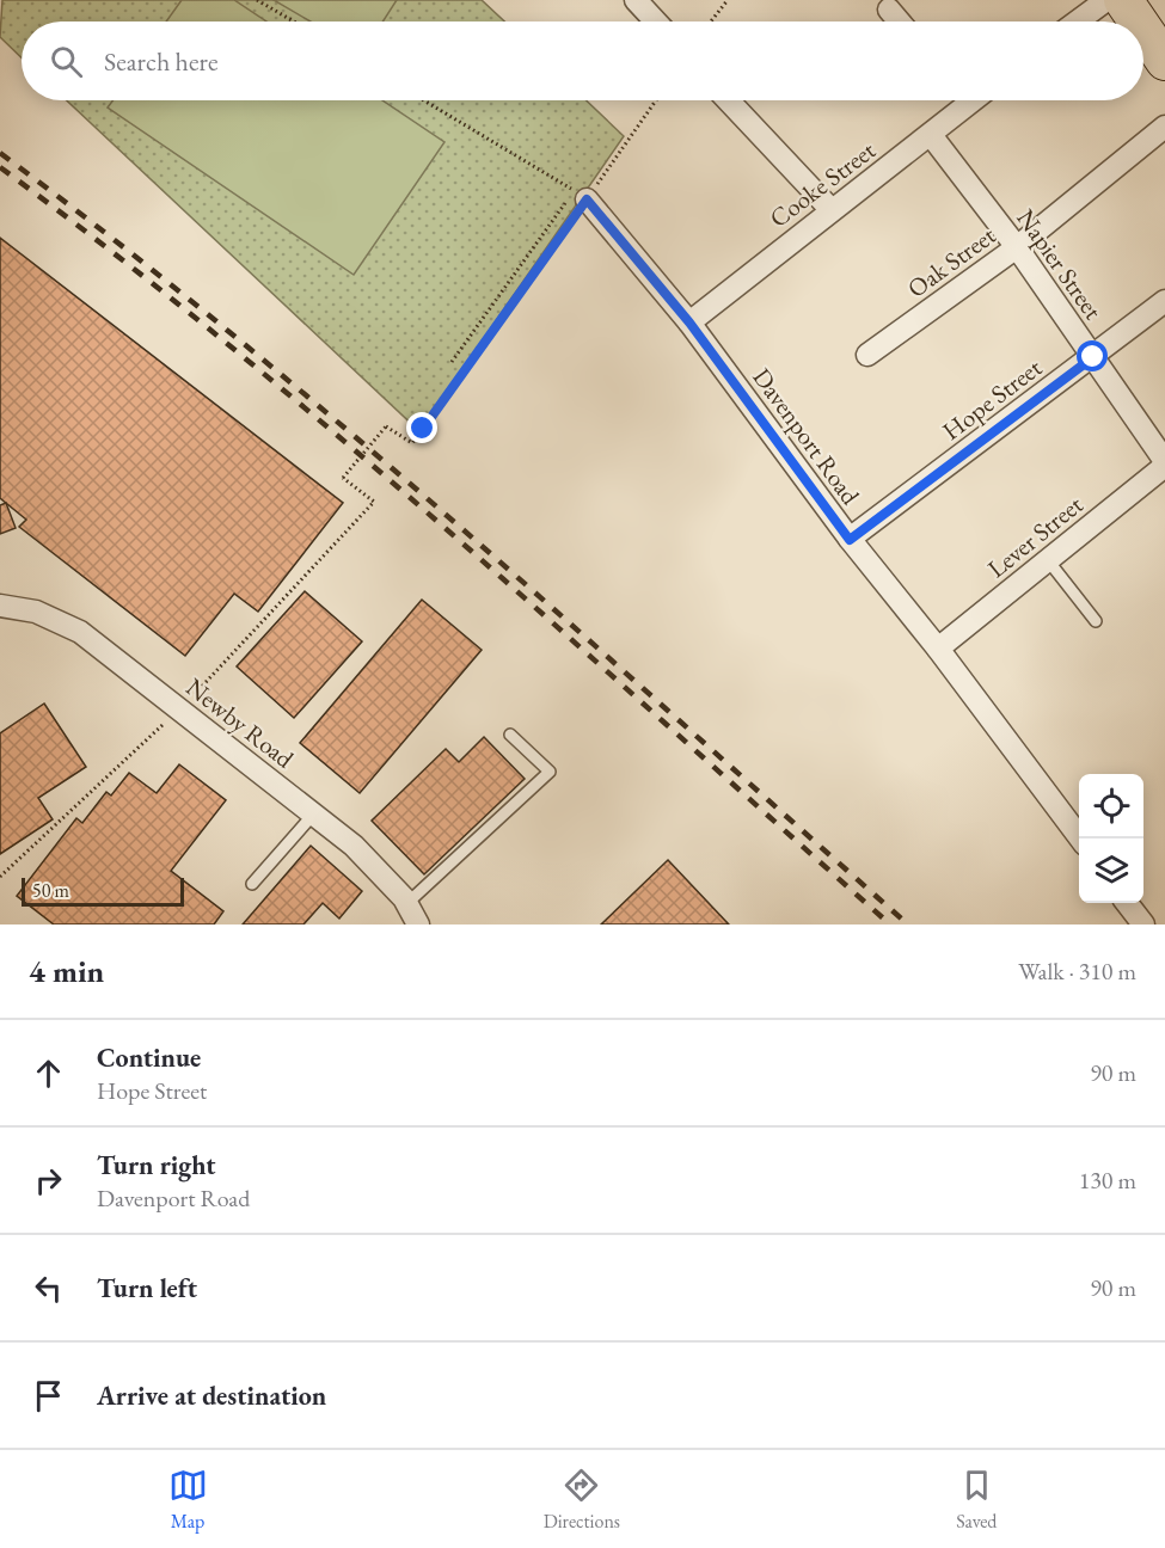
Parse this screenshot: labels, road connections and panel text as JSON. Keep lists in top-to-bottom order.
{
  "streets": {
    "street": [
      "Cooke Street",
      "Oak Street",
      "Napier Street",
      "Hope Street",
      "Davenport Road",
      "Lever Street",
      "Newby Road"
    ]
  },
  "crossings": [
    ["Cooke Street", "Napier Street"],
    ["Cooke Street", "Davenport Road"],
    ["Oak Street", "Napier Street"],
    ["Napier Street", "Hope Street"],
    ["Napier Street", "Lever Street"],
    ["Hope Street", "Davenport Road"],
    ["Davenport Road", "Lever Street"]
  ],
  "scale_bar": "50 m",
  "page": {
    "search": "Search here",
    "scale": "50 m",
    "heading": ["4 min", "Walk · 310 m"],
    "list": [
      ["Continue", "Hope Street", "90 m"],
      ["Turn right", "Davenport Road", "130 m"],
      ["Turn left", "90 m"],
      "Arrive at destination"
    ],
    "nav": ["Map", "Directions", "Saved"]
  }
}
